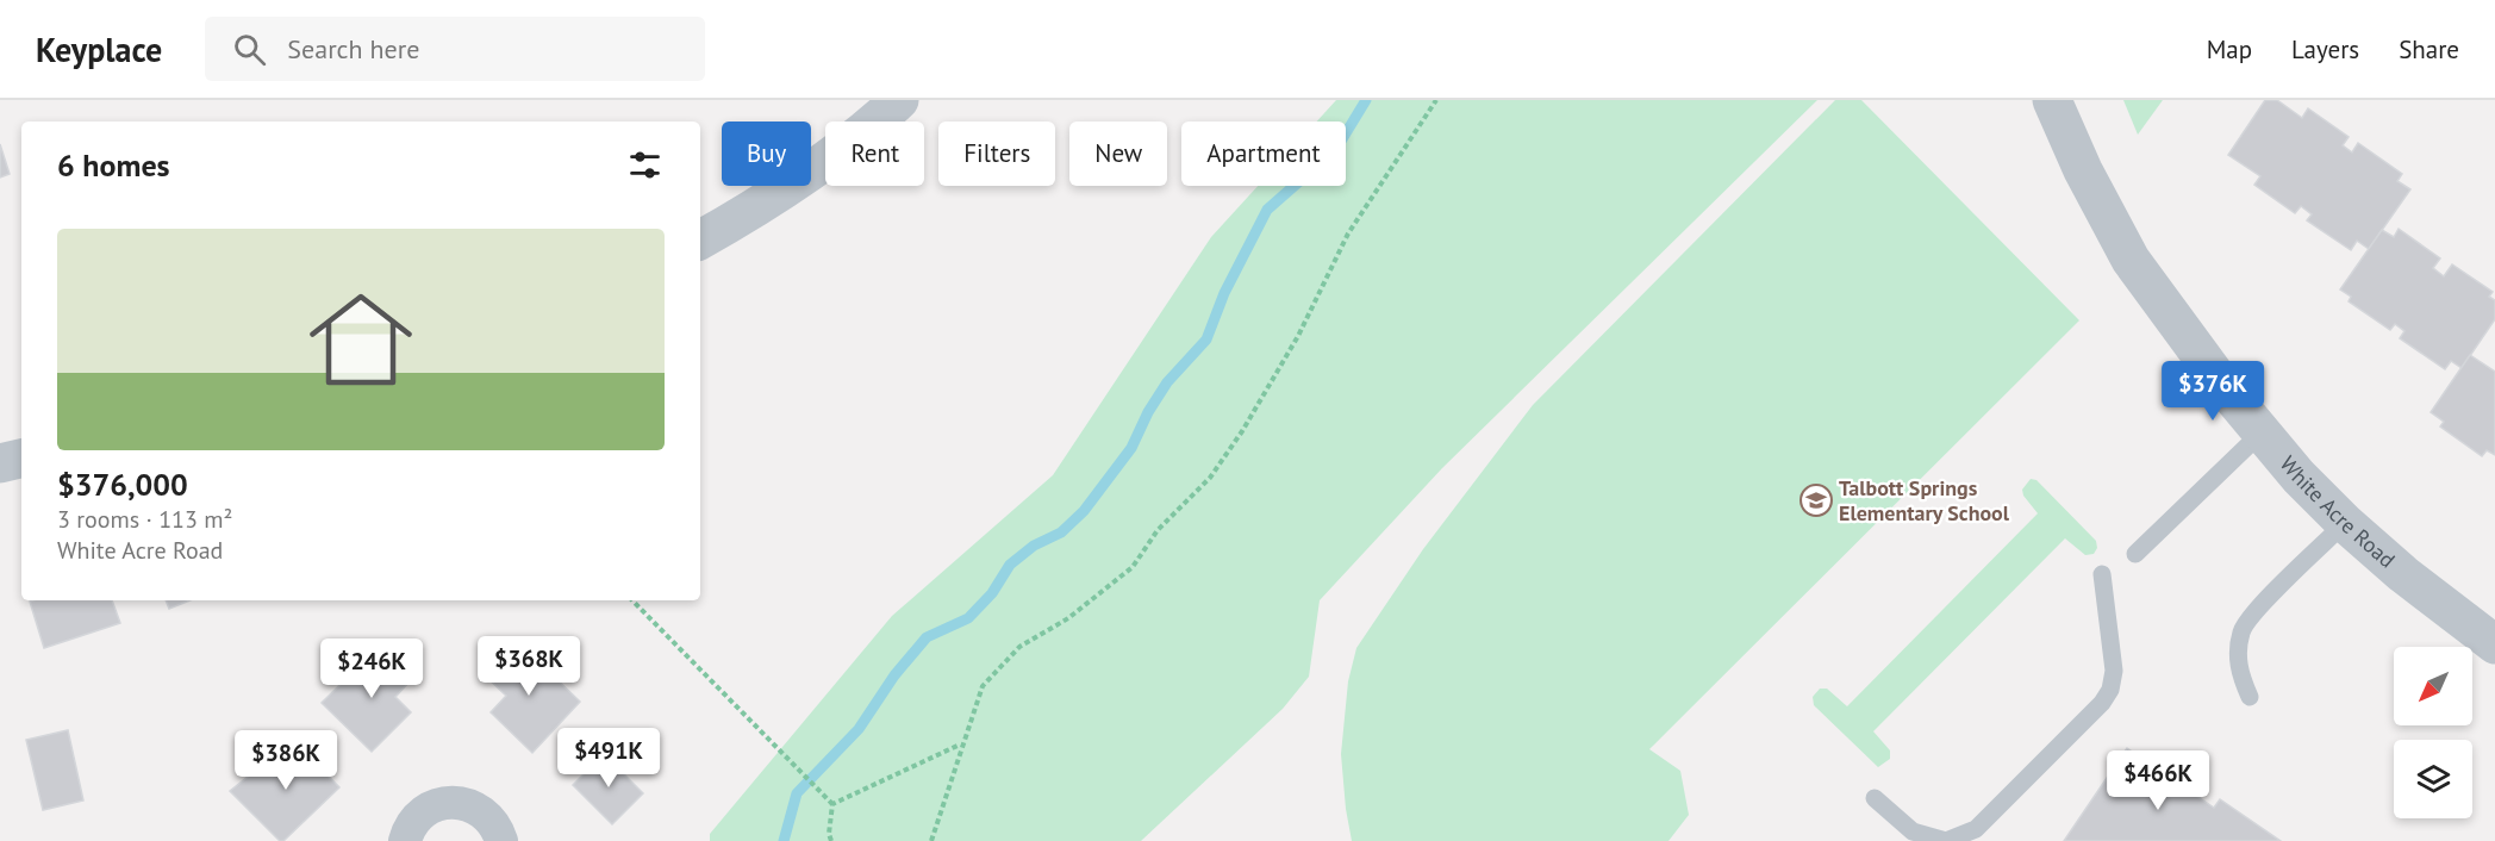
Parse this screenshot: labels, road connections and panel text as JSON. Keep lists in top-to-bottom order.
{
  "streets": {
    "street": ["White Acre Road"]
  },
  "places": {
    "school or university": ["Talbott Springs Elementary School"]
  },
  "north": "bottom left",
  "page": {
    "header": "Keyplace",
    "search": "Search here",
    "nav": ["Map", "Layers", "Share"],
    "chip": [
      "Buy",
      "Rent",
      "Filters",
      "New",
      "Apartment"
    ],
    "heading": "6 homes",
    "list": [
      {
        "name": "$376,000",
        "note": "3 rooms · 113 m² · White Acre Road"
      }
    ],
    "price": [
      "$376K",
      "$368K",
      "$246K",
      "$491K",
      "$386K",
      "$466K"
    ]
  }
}
